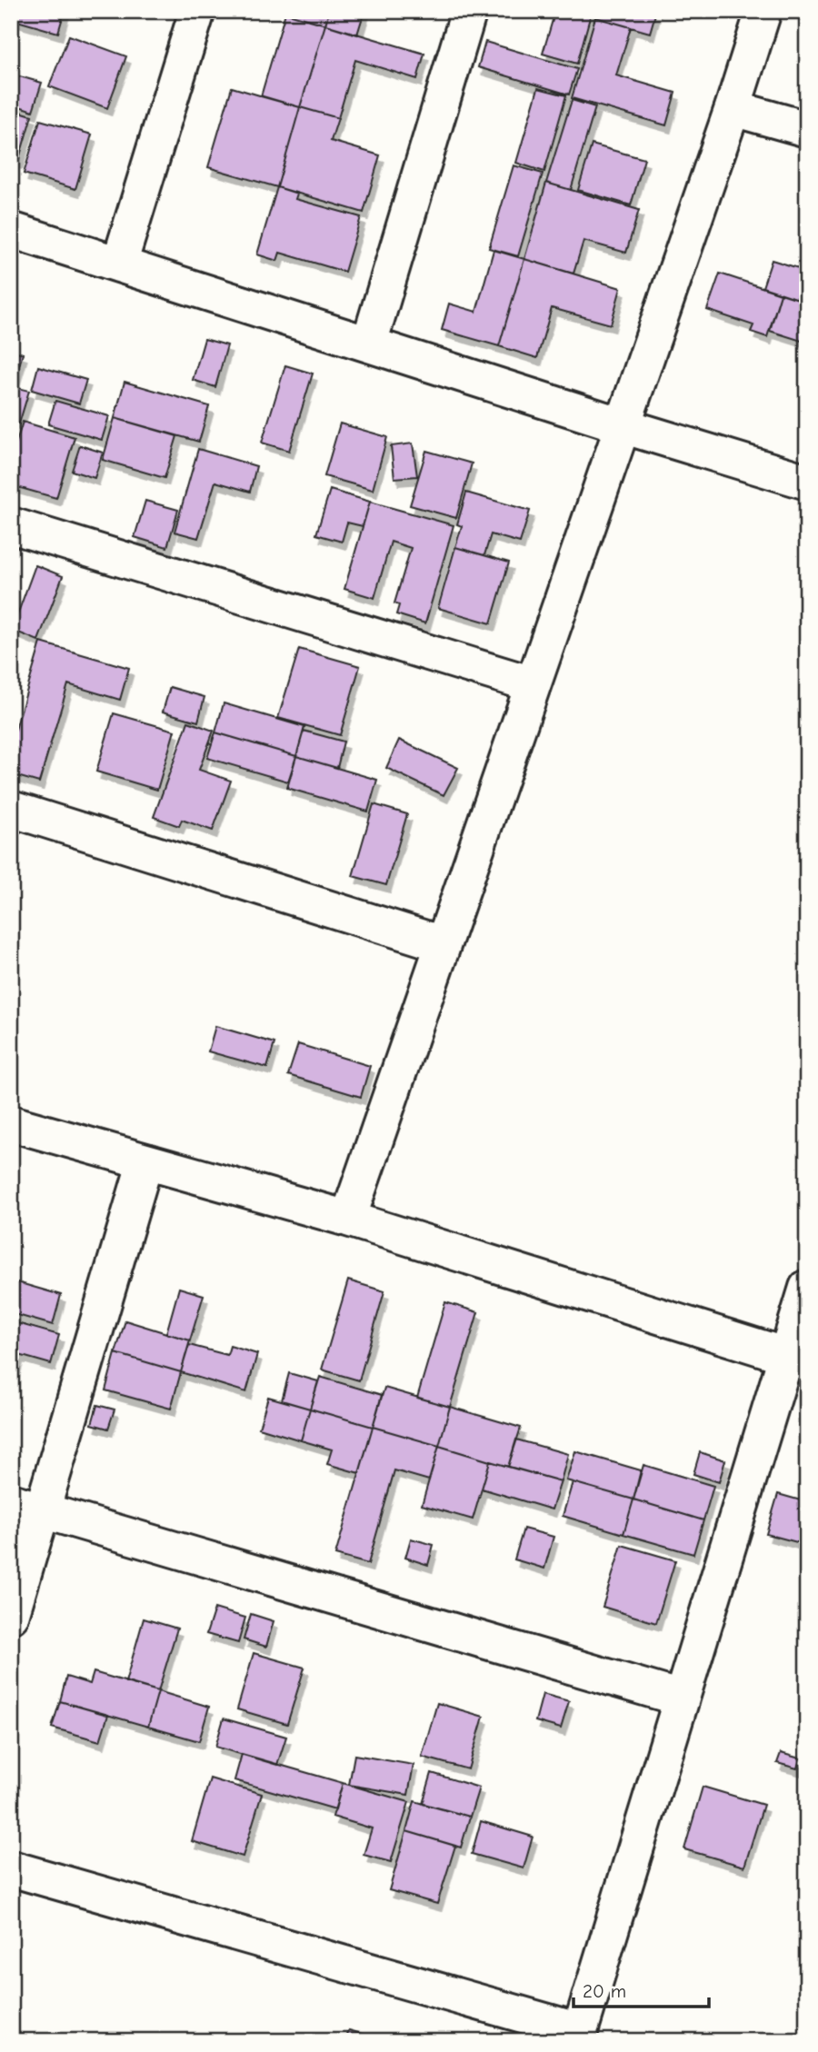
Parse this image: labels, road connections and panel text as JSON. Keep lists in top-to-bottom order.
{
  "scale_bar": "20 m"
}
